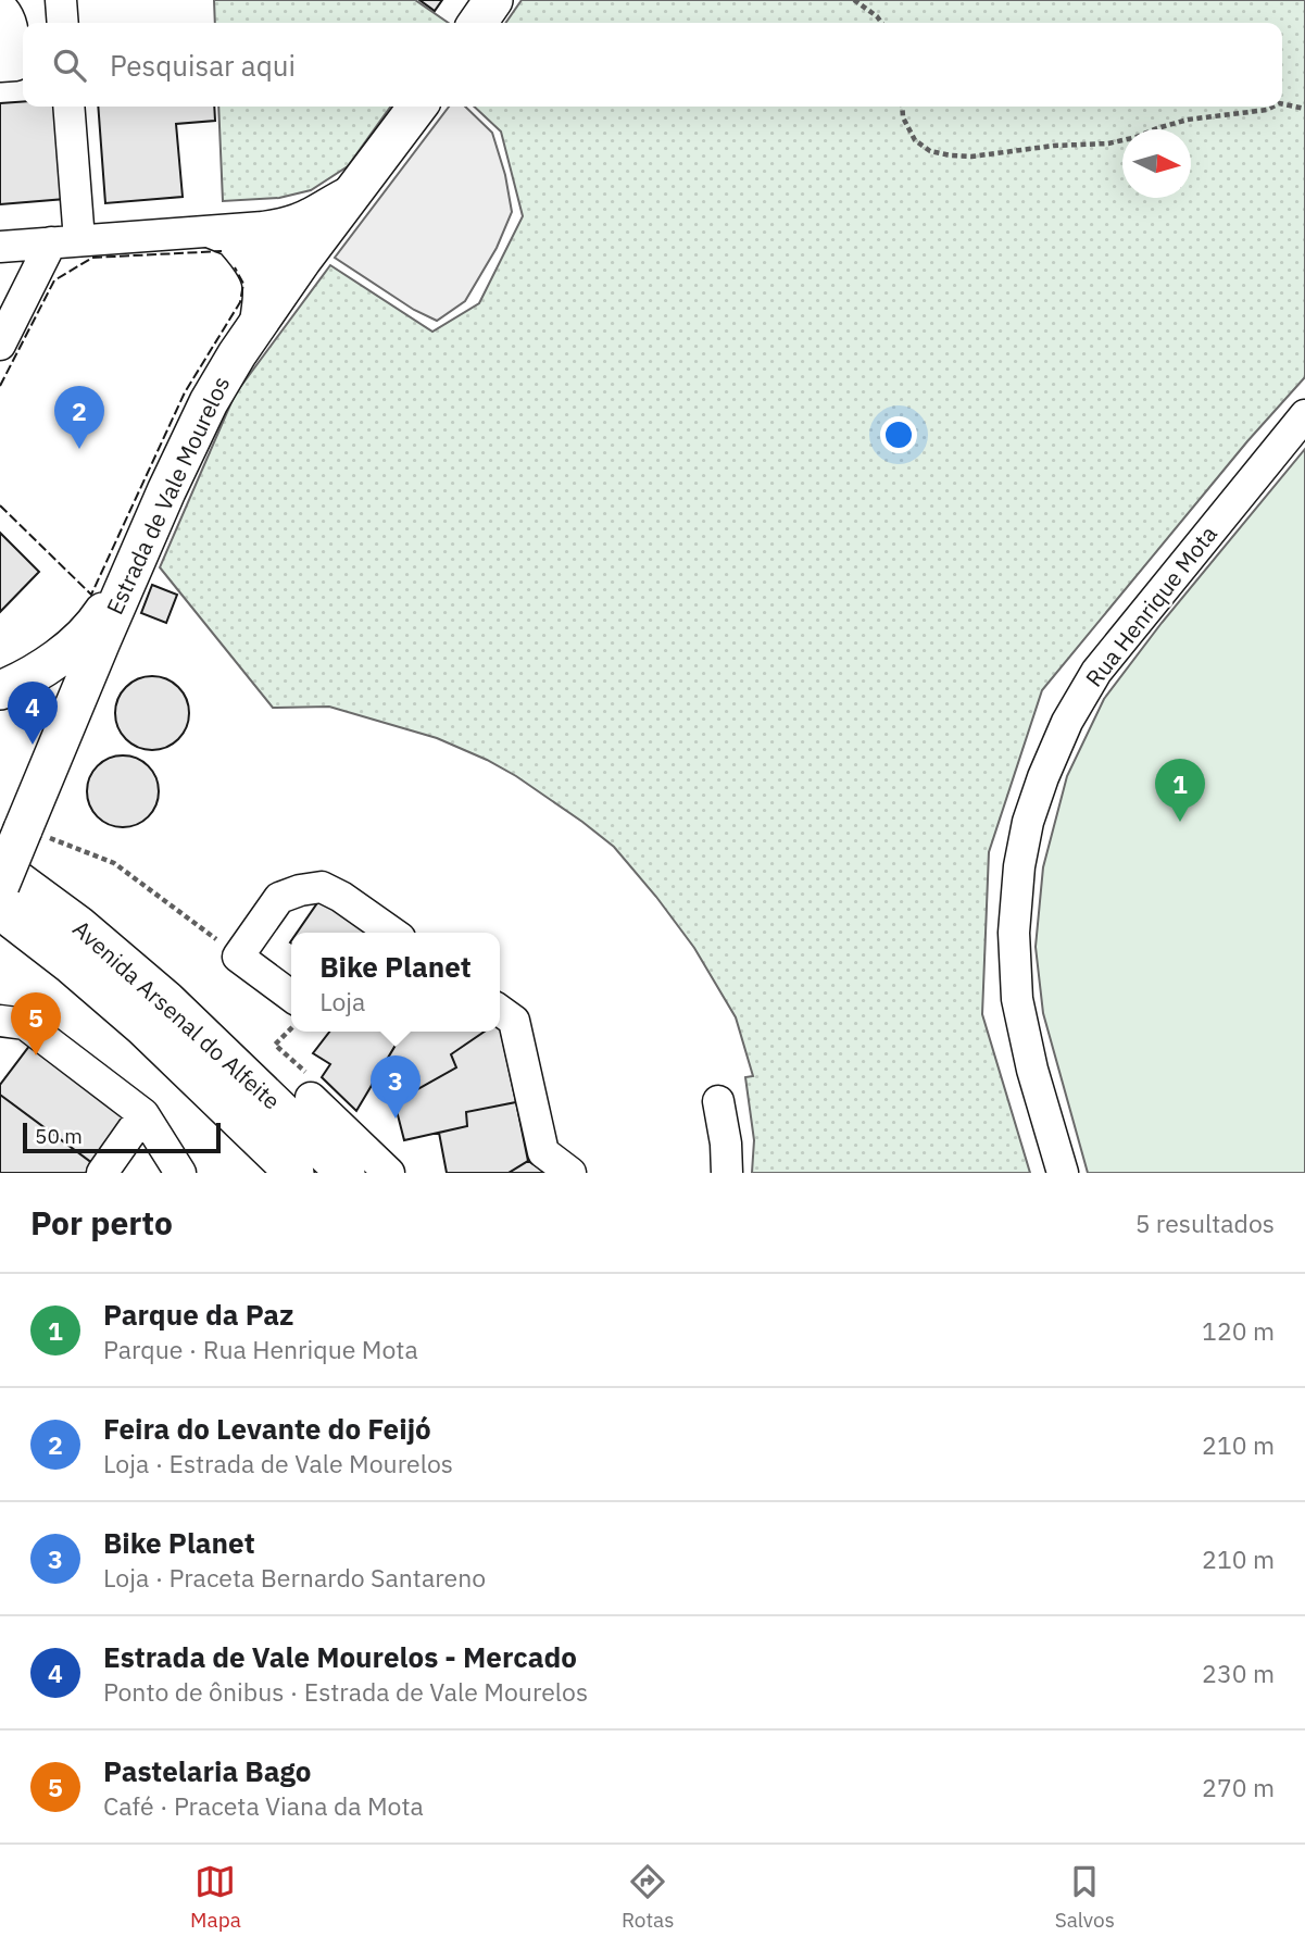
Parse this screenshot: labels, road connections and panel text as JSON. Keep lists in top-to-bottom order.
{
  "streets": {
    "main road": ["Estrada de Vale Mourelos", "Avenida Arsenal do Alfeite"],
    "street": ["Rua Henrique Mota"]
  },
  "scale_bar": "50 m",
  "north": "right",
  "page": {
    "search": "Pesquisar aqui",
    "pins": [
      "2",
      "4",
      "1",
      "5",
      "3"
    ],
    "popup": ["Bike Planet", "Loja"],
    "scale": "50 m",
    "heading": ["Por perto", "5 resultados"],
    "list": [
      {
        "mark": "1",
        "name": "Parque da Paz",
        "note": "Parque · Rua Henrique Mota",
        "value": "120 m"
      },
      {
        "mark": "2",
        "name": "Feira do Levante do Feijó",
        "note": "Loja · Estrada de Vale Mourelos",
        "value": "210 m"
      },
      {
        "mark": "3",
        "name": "Bike Planet",
        "note": "Loja · Praceta Bernardo Santareno",
        "value": "210 m"
      },
      {
        "mark": "4",
        "name": "Estrada de Vale Mourelos - Mercado",
        "note": "Ponto de ônibus · Estrada de Vale Mourelos",
        "value": "230 m"
      },
      {
        "mark": "5",
        "name": "Pastelaria Bago",
        "note": "Café · Praceta Viana da Mota",
        "value": "270 m"
      }
    ],
    "nav": ["Mapa", "Rotas", "Salvos"]
  }
}
